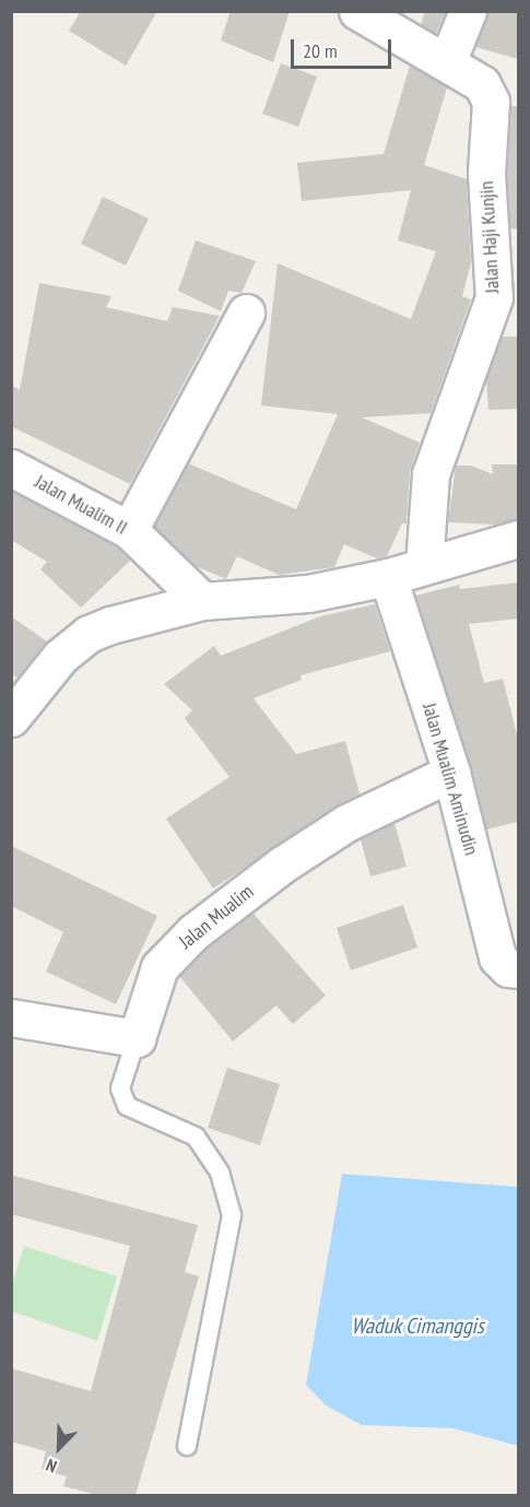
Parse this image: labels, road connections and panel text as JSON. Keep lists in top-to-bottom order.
{
  "streets": {
    "street": [
      "Jalan Haji Kunjin",
      "Jalan Mualim II",
      "Jalan Mualim Aminudin",
      "Jalan Mualim"
    ]
  },
  "crossings": [
    ["Jalan Mualim Aminudin", "Jalan Mualim"]
  ],
  "water": ["Waduk Cimanggis"],
  "scale_bar": "20 m",
  "north": "bottom left"
}
